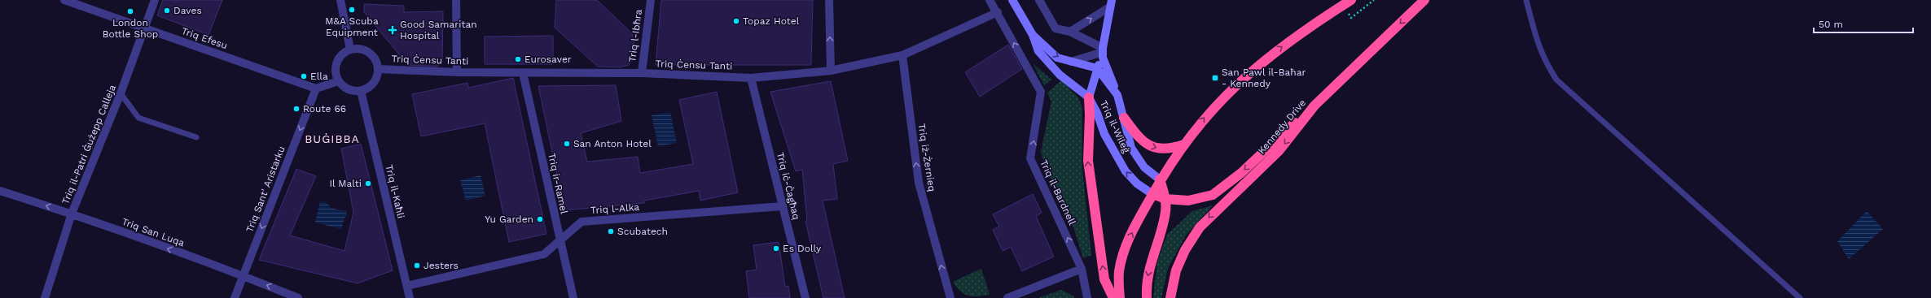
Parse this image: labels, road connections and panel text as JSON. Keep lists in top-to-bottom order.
{
  "streets": {
    "highway": ["Kennedy Drive"],
    "street": [
      "Triq l-Ibħra",
      "Triq Efesu",
      "Triq Ċensu Tanti",
      "Triq il-Wileġ",
      "Triq il-Patri Ġużepp Calleja",
      "Triq iż-Żernieq",
      "Triq ir-Ramel",
      "Triq iċ-Ċagħaq",
      "Triq Sant' Aristarku",
      "Triq il-Kaħli",
      "Triq il-Bardnell",
      "Triq l-Alka",
      "Triq San Luqa"
    ]
  },
  "crossings": [
    ["Triq l-Ibħra", "Triq Ċensu Tanti"],
    ["Triq Efesu", "Triq il-Patri Ġużepp Calleja"],
    ["Triq Efesu", "Triq Sant' Aristarku"],
    ["Triq Ċensu Tanti", "Triq iż-Żernieq"],
    ["Triq Ċensu Tanti", "Triq ir-Ramel"],
    ["Triq Ċensu Tanti", "Triq iċ-Ċagħaq"],
    ["Triq Ċensu Tanti", "Triq il-Kaħli"],
    ["Triq Ċensu Tanti", "Triq il-Bardnell"],
    ["Triq il-Patri Ġużepp Calleja", "Triq San Luqa"],
    ["Triq ir-Ramel", "Triq l-Alka"],
    ["Triq iċ-Ċagħaq", "Triq l-Alka"],
    ["Triq Sant' Aristarku", "Triq San Luqa"],
    ["Triq il-Kaħli", "Triq l-Alka"]
  ],
  "one_way": [
    "Triq iż-Żernieq",
    "Triq Sant' Aristarku",
    "Triq il-Bardnell",
    "Triq San Luqa"
  ],
  "districts": ["BUĠIBBA"],
  "places": {
    "other": [
      "M&A Scuba Equipment",
      "Daves",
      "London Bottle Shop",
      "Topaz Hotel",
      "Eurosaver",
      "Ella",
      "Route 66",
      "San Anton Hotel",
      "Il Malti",
      "Yu Garden",
      "Scubatech",
      "Es Dolly",
      "Jesters"
    ],
    "health": ["Good Samaritan Hospital"],
    "transit": ["San Pawl il-Baħar - Kennedy"]
  },
  "scale_bar": "50 m"
}
